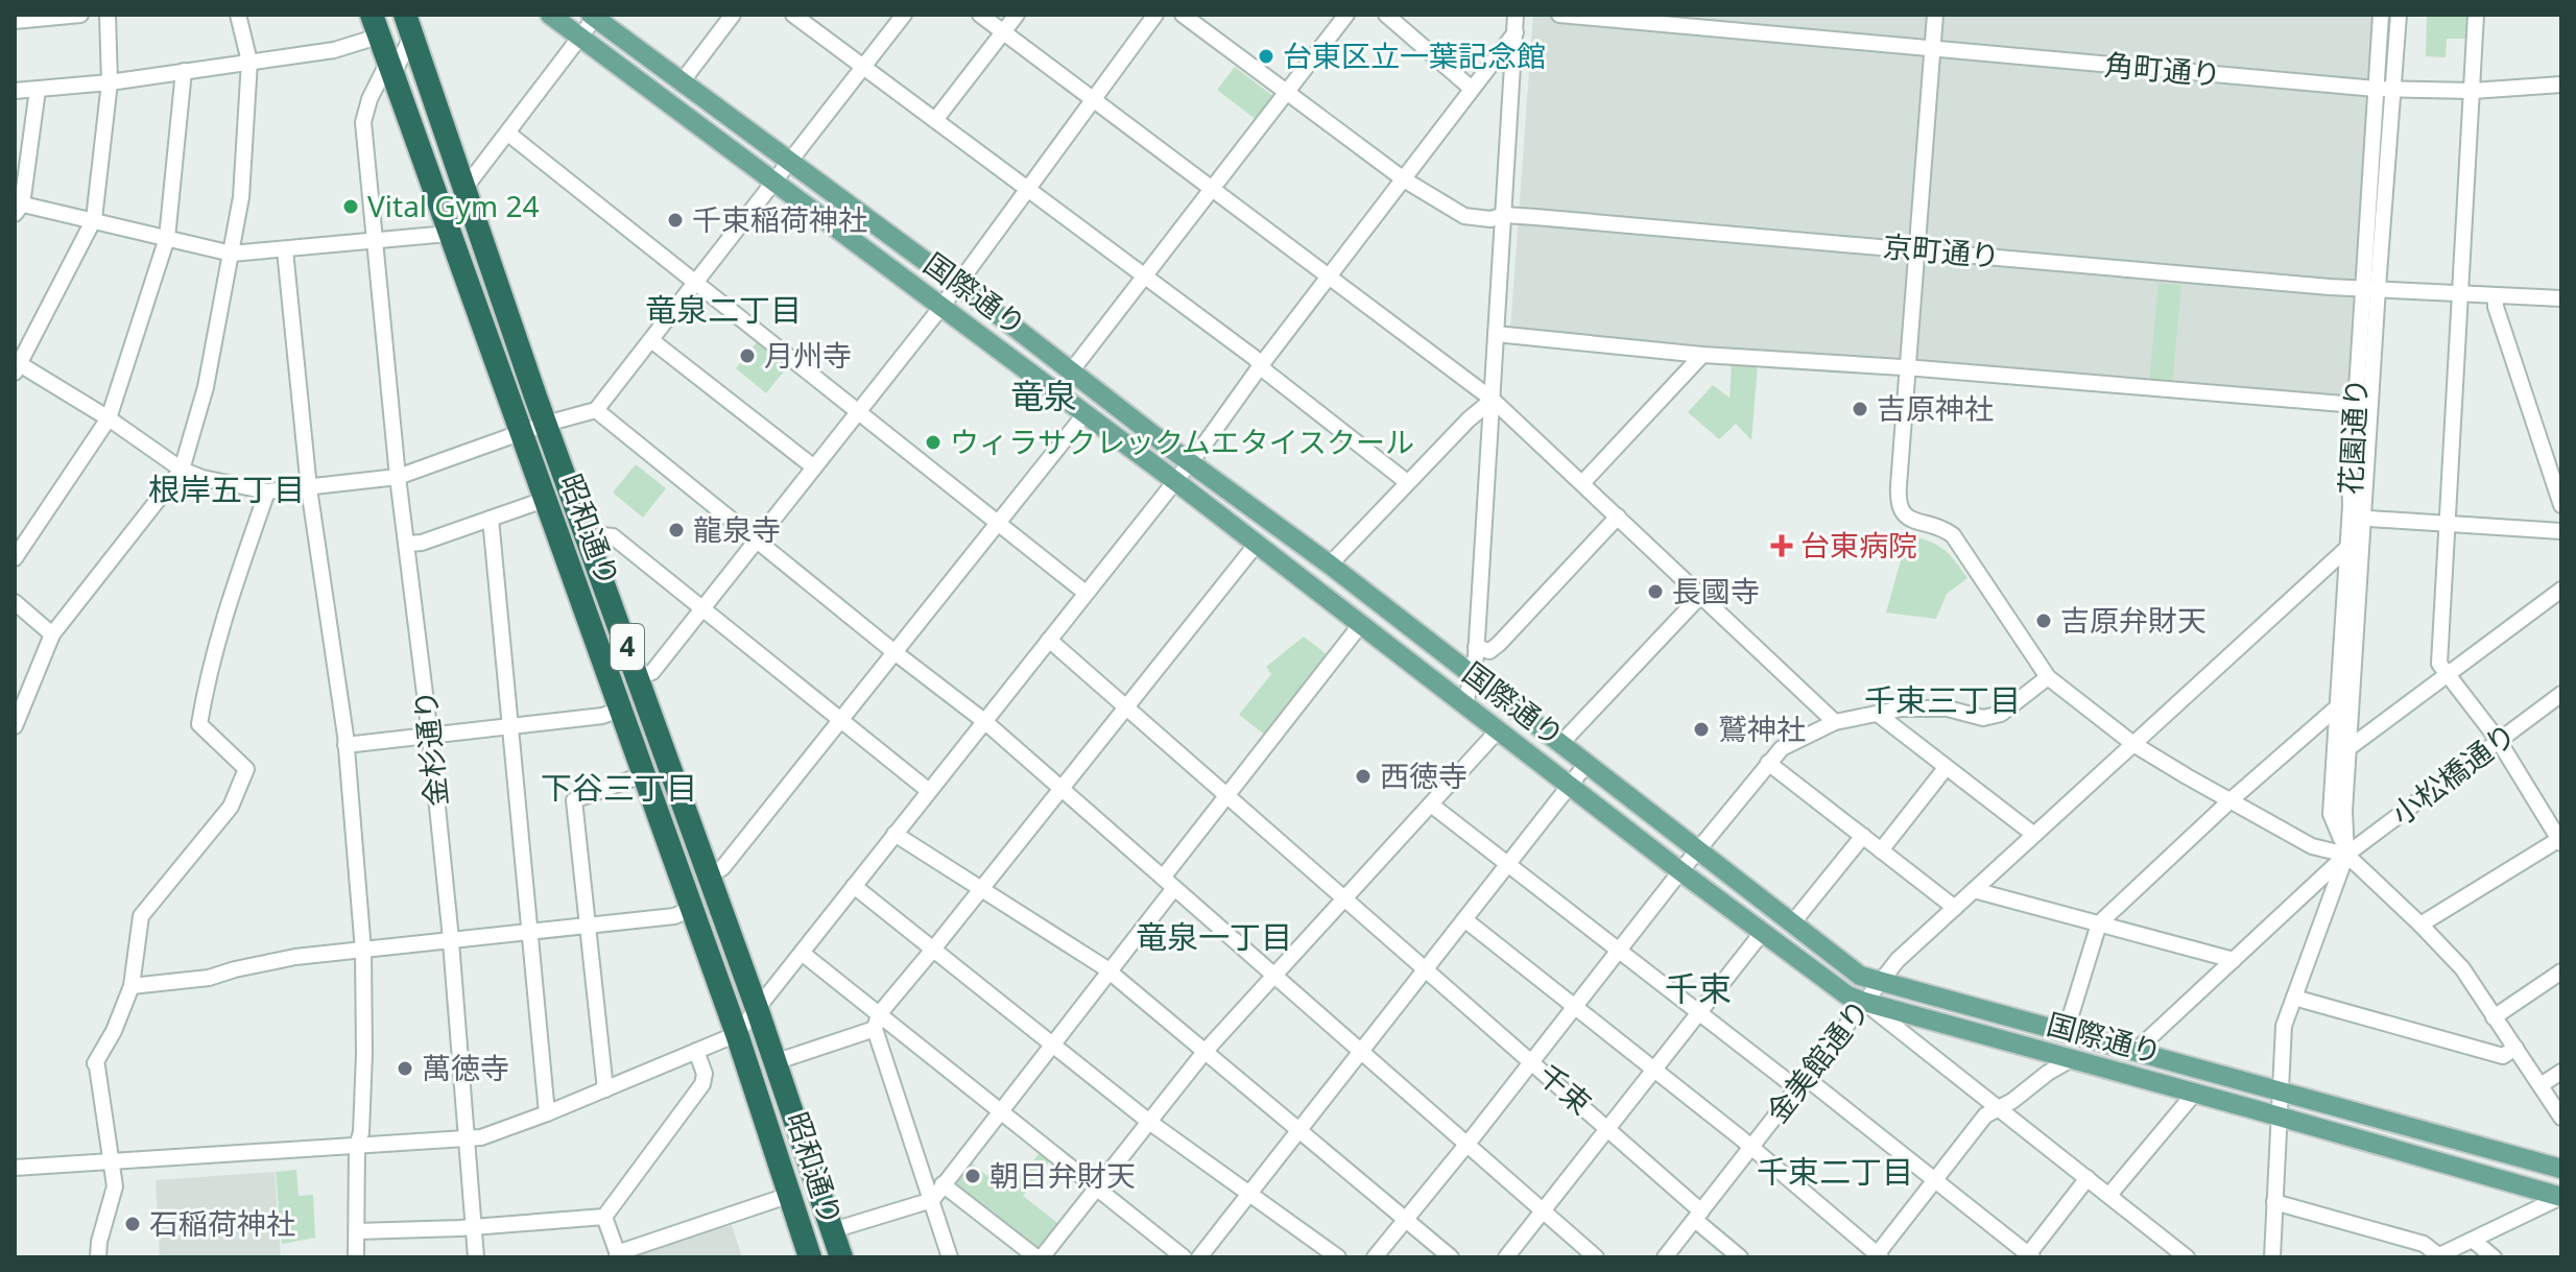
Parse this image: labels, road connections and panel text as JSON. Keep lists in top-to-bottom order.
{
  "streets": {
    "highway": ["昭和通り", "4"],
    "main road": ["国際通り"],
    "street": [
      "角町通り",
      "京町通り",
      "花園通り",
      "金杉通り",
      "小松橋通り",
      "金美館通り",
      "千束"
    ]
  },
  "crossings": [
    ["角町通り", "花園通り"],
    ["京町通り", "花園通り"],
    ["国際通り", "花園通り"],
    ["国際通り", "小松橋通り"],
    ["国際通り", "金美館通り"],
    ["花園通り", "小松橋通り"],
    ["花園通り", "金美館通り"],
    ["昭和通り", "金杉通り"],
    ["金美館通り", "千束"]
  ],
  "districts": [
    "竜泉二丁目",
    "竜泉",
    "根岸五丁目",
    "千束三丁目",
    "下谷三丁目",
    "竜泉一丁目",
    "千束",
    "千束二丁目"
  ],
  "places": {
    "other": [
      "台東区立一葉記念館",
      "Vital Gym 24",
      "千束稲荷神社",
      "月州寺",
      "吉原神社",
      "ウィラサクレックムエタイスクール",
      "龍泉寺",
      "長國寺",
      "吉原弁財天",
      "鷲神社",
      "西徳寺",
      "萬徳寺",
      "朝日弁財天",
      "石稲荷神社"
    ],
    "health": ["台東病院"]
  }
}
